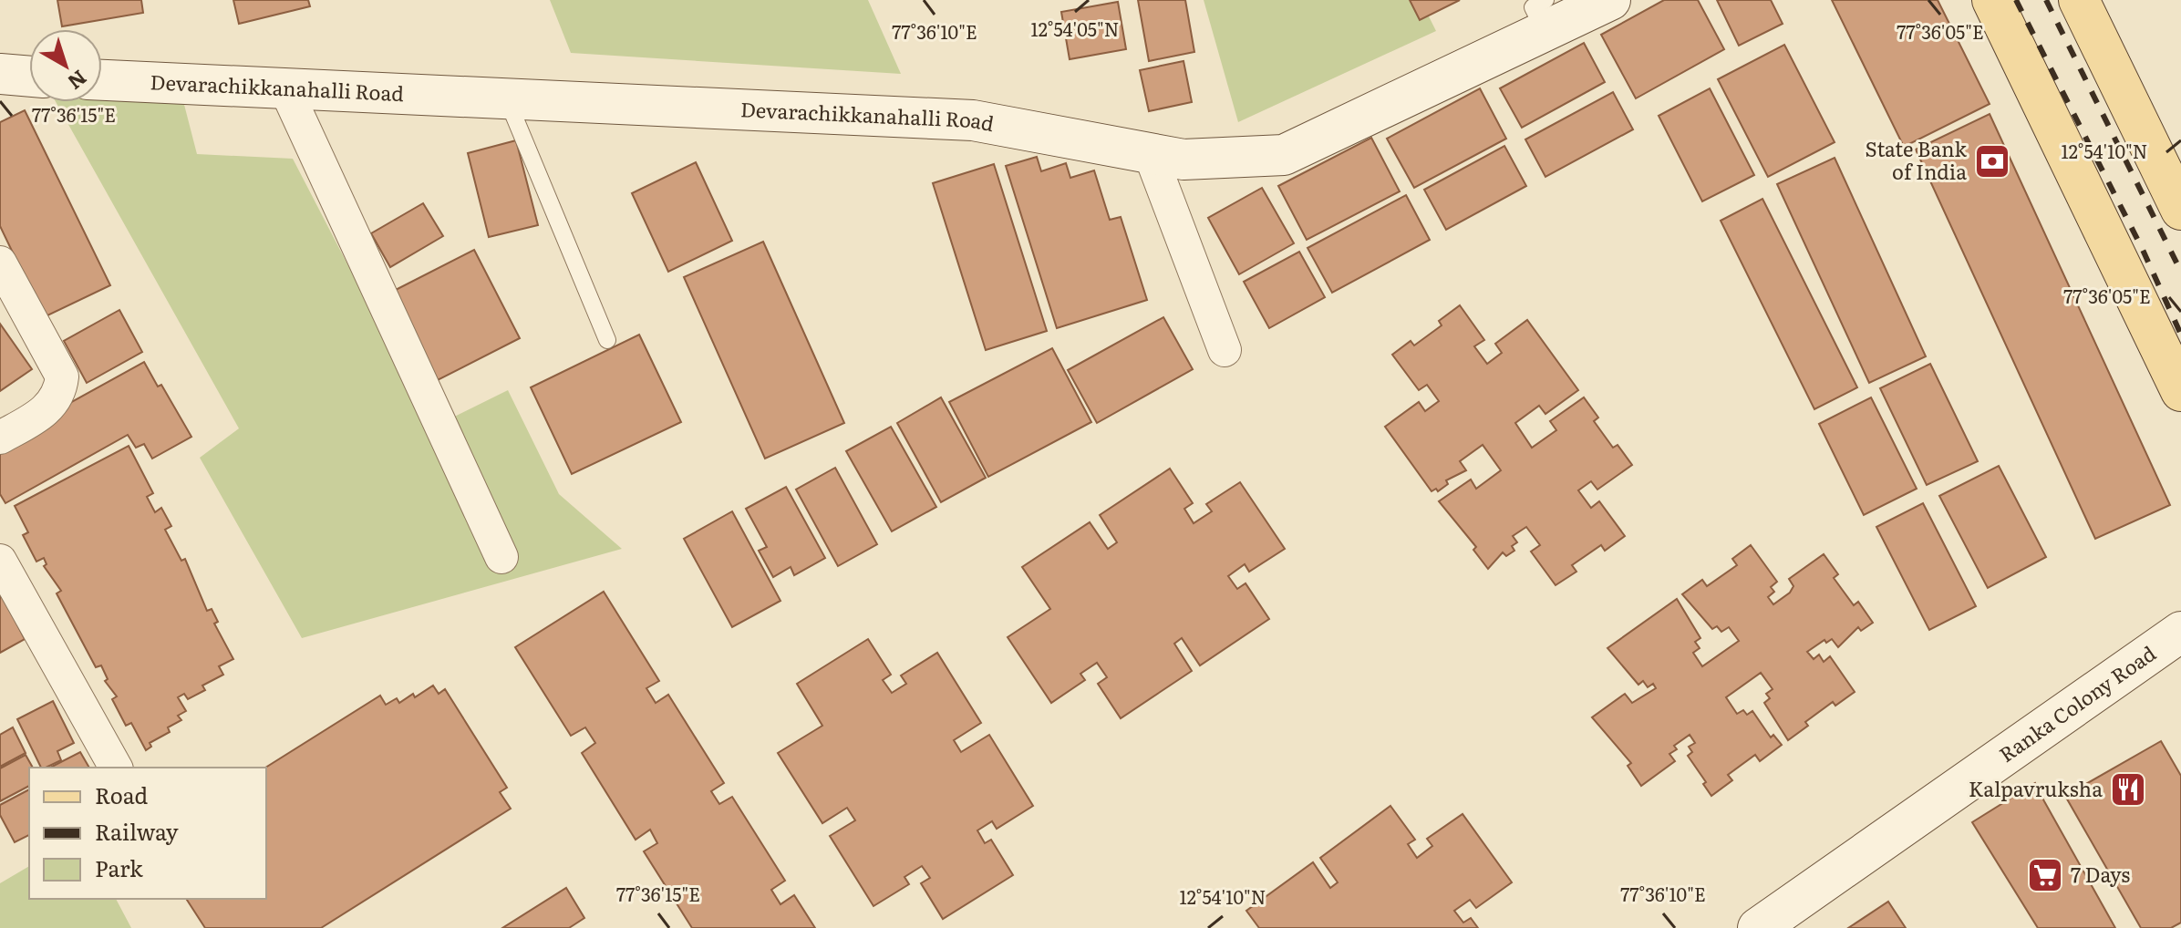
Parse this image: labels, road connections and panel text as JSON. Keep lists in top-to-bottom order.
{
  "streets": {
    "street": ["Devarachikkanahalli Road", "Ranka Colony Road"]
  },
  "places": {
    "bank": ["State Bank of India"],
    "restaurant": ["Kalpavruksha"],
    "supermarket": ["7 Days"]
  },
  "legend": ["Road", "Railway", "Park"],
  "north": "bottom right",
  "coordinates": [
    "12°54'05\"N",
    "77°36'10\"E",
    "77°36'05\"E",
    "77°36'15\"E",
    "12°54'10\"N"
  ]
}
